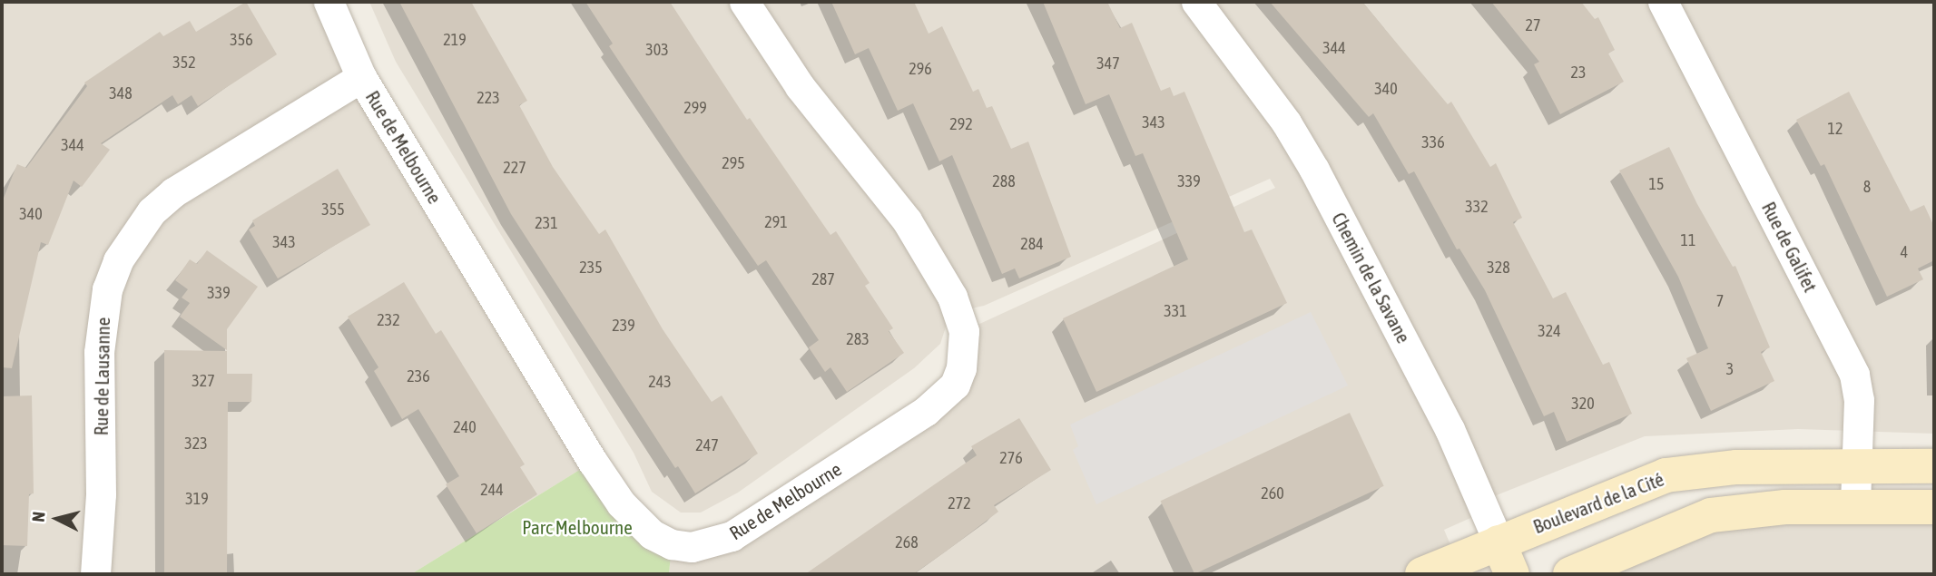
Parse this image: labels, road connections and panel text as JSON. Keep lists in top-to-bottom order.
{
  "streets": {
    "street": [
      "Rue de Melbourne",
      "Rue de Galifet",
      "Chemin de la Savane",
      "Rue de Lausanne",
      "Boulevard de la Cité"
    ]
  },
  "crossings": [
    ["Rue de Melbourne", "Rue de Lausanne"],
    ["Rue de Galifet", "Boulevard de la Cité"],
    ["Chemin de la Savane", "Boulevard de la Cité"]
  ],
  "parks": ["Parc Melbourne"],
  "house_numbers": [
    "27",
    "356",
    "219",
    "344",
    "303",
    "352",
    "347",
    "296",
    "23",
    "340",
    "348",
    "223",
    "299",
    "343",
    "292",
    "12",
    "336",
    "344",
    "295",
    "227",
    "288",
    "339",
    "15",
    "8",
    "332",
    "355",
    "340",
    "291",
    "231",
    "11",
    "343",
    "284",
    "4",
    "235",
    "328",
    "287",
    "339",
    "7",
    "331",
    "232",
    "239",
    "324",
    "283",
    "3",
    "236",
    "327",
    "243",
    "320",
    "240",
    "323",
    "247",
    "276",
    "244",
    "260",
    "319",
    "272",
    "268"
  ],
  "north": "left"
}
